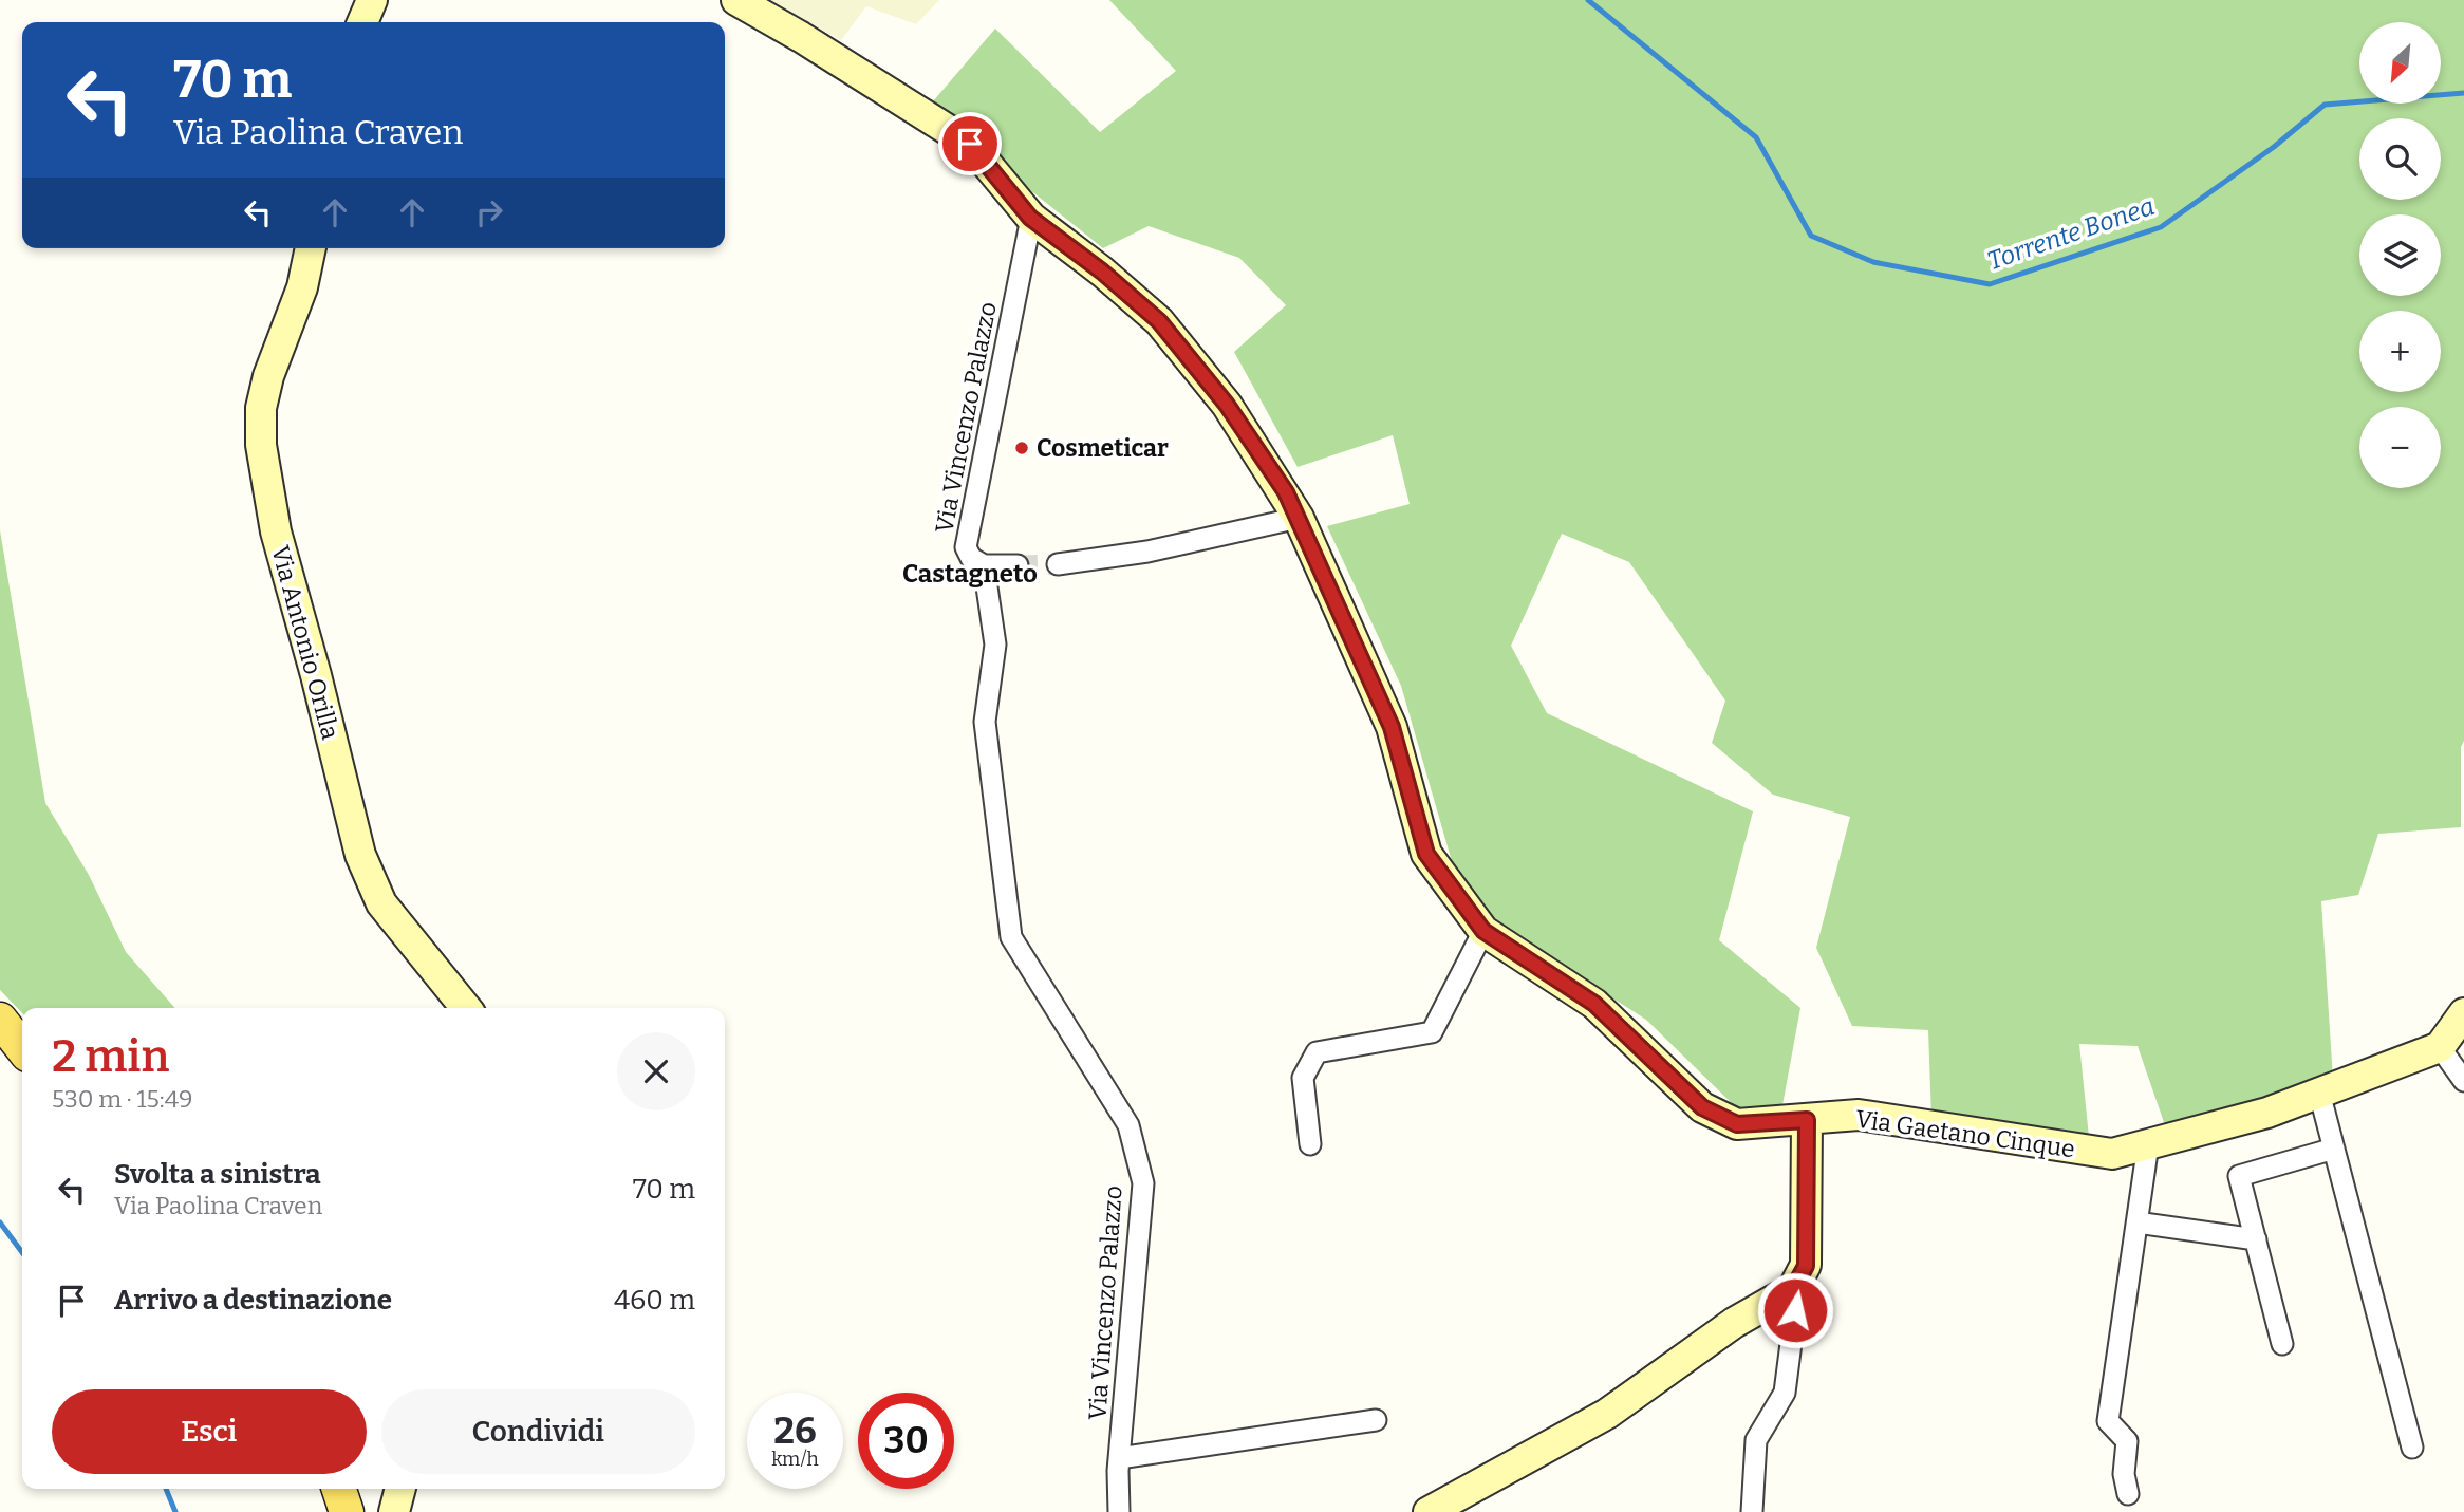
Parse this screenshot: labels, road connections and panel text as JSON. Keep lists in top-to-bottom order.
{
  "streets": {
    "street": ["Via Vincenzo Palazzo", "Via Antonio Orilla", "Via Gaetano Cinque"]
  },
  "districts": ["Castagneto"],
  "water": ["Torrente Bonea"],
  "places": ["Cosmeticar"],
  "north": "bottom left",
  "page": {
    "map_buttons": ["+", "−"],
    "turn": ["70 m", "Via Paolina Craven"],
    "heading": ["2 min", "530 m · 15:49"],
    "list": [
      {
        "name": "Svolta a sinistra",
        "note": "Via Paolina Craven",
        "value": "70 m"
      },
      {
        "name": "Arrivo a destinazione",
        "value": "460 m"
      }
    ],
    "buttons": ["Esci", "Condividi"],
    "speed": "26 km/h",
    "limit": "30"
  }
}
